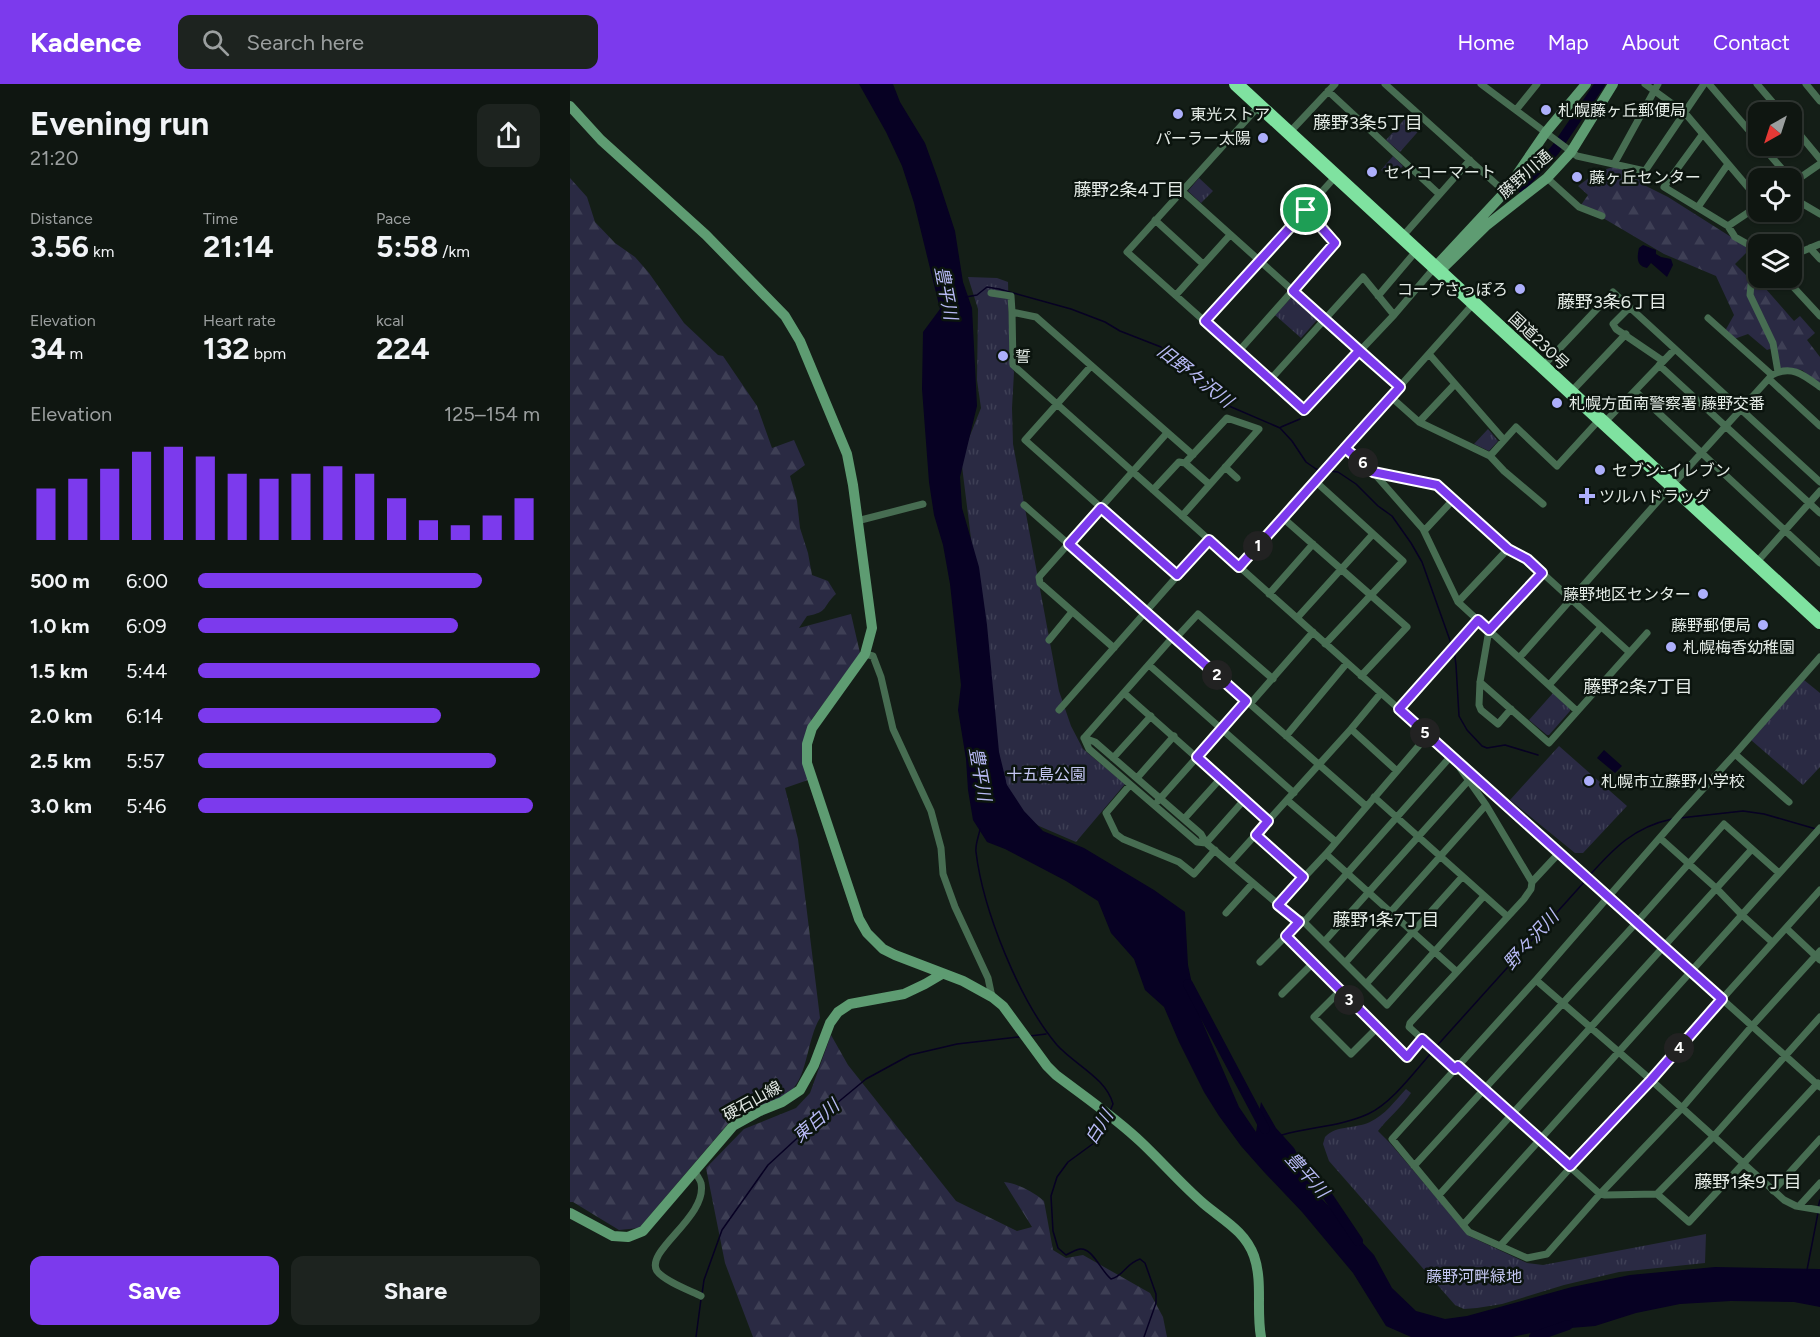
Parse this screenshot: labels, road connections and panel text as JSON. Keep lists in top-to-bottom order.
{
  "streets": {
    "highway": ["国道230号"],
    "street": ["藤野川通", "硬石山線"]
  },
  "crossings": [
    ["藤野川通", "国道230号"]
  ],
  "districts": [
    "藤野3条5丁目",
    "藤野2条4丁目",
    "藤野3条6丁目",
    "藤野2条7丁目",
    "藤野1条7丁目",
    "藤野1条9丁目"
  ],
  "water": [
    "豊平川",
    "旧野々沢川",
    "野々沢川",
    "東白川",
    "白川"
  ],
  "parks": ["十五島公園", "藤野河畔緑地"],
  "places": {
    "other": [
      "札幌藤ヶ丘郵便局",
      "東光ストア",
      "パーラー太陽",
      "セイコーマート",
      "藤ヶ丘センター",
      "コープさっぽろ",
      "誓",
      "札幌方面南警察署 藤野交番",
      "セブン-イレブン",
      "藤野地区センター",
      "藤野郵便局",
      "札幌梅香幼稚園",
      "札幌市立藤野小学校"
    ],
    "health": ["ツルハドラッグ"]
  },
  "north": "bottom left",
  "page": {
    "header": "Kadence",
    "search": "Search here",
    "nav": [
      "Home",
      "Map",
      "About",
      "Contact"
    ],
    "heading": ["Evening run", "21:20"],
    "stats": [
      ["Distance", "3.56 km"],
      ["Time", "21:14"],
      ["Pace", "5:58 /km"],
      ["Elevation", "34 m"],
      ["Heart rate", "132 bpm"],
      ["kcal", "224"]
    ],
    "chart": ["Elevation", "125–154 m"],
    "pins": [
      "6",
      "1",
      "2",
      "5",
      "3",
      "4"
    ],
    "list": [
      {
        "name": "500 m",
        "note": "6:00"
      },
      {
        "name": "1.0 km",
        "note": "6:09"
      },
      {
        "name": "1.5 km",
        "note": "5:44"
      },
      {
        "name": "2.0 km",
        "note": "6:14"
      },
      {
        "name": "2.5 km",
        "note": "5:57"
      },
      {
        "name": "3.0 km",
        "note": "5:46"
      }
    ],
    "buttons": ["Save", "Share"]
  }
}
